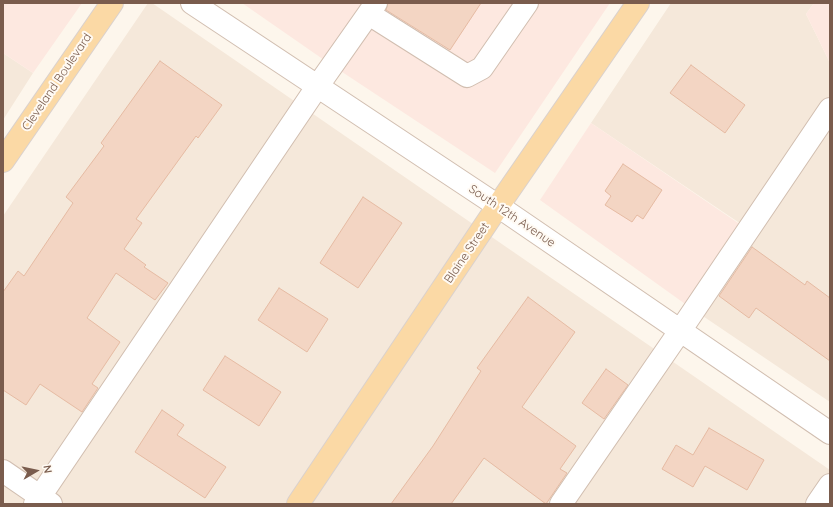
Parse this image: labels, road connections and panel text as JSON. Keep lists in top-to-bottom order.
{
  "streets": {
    "main road": ["Cleveland Boulevard", "Blaine Street"],
    "street": ["South 12th Avenue"]
  },
  "crossings": [
    ["South 12th Avenue", "Blaine Street"]
  ],
  "north": "right"
}
